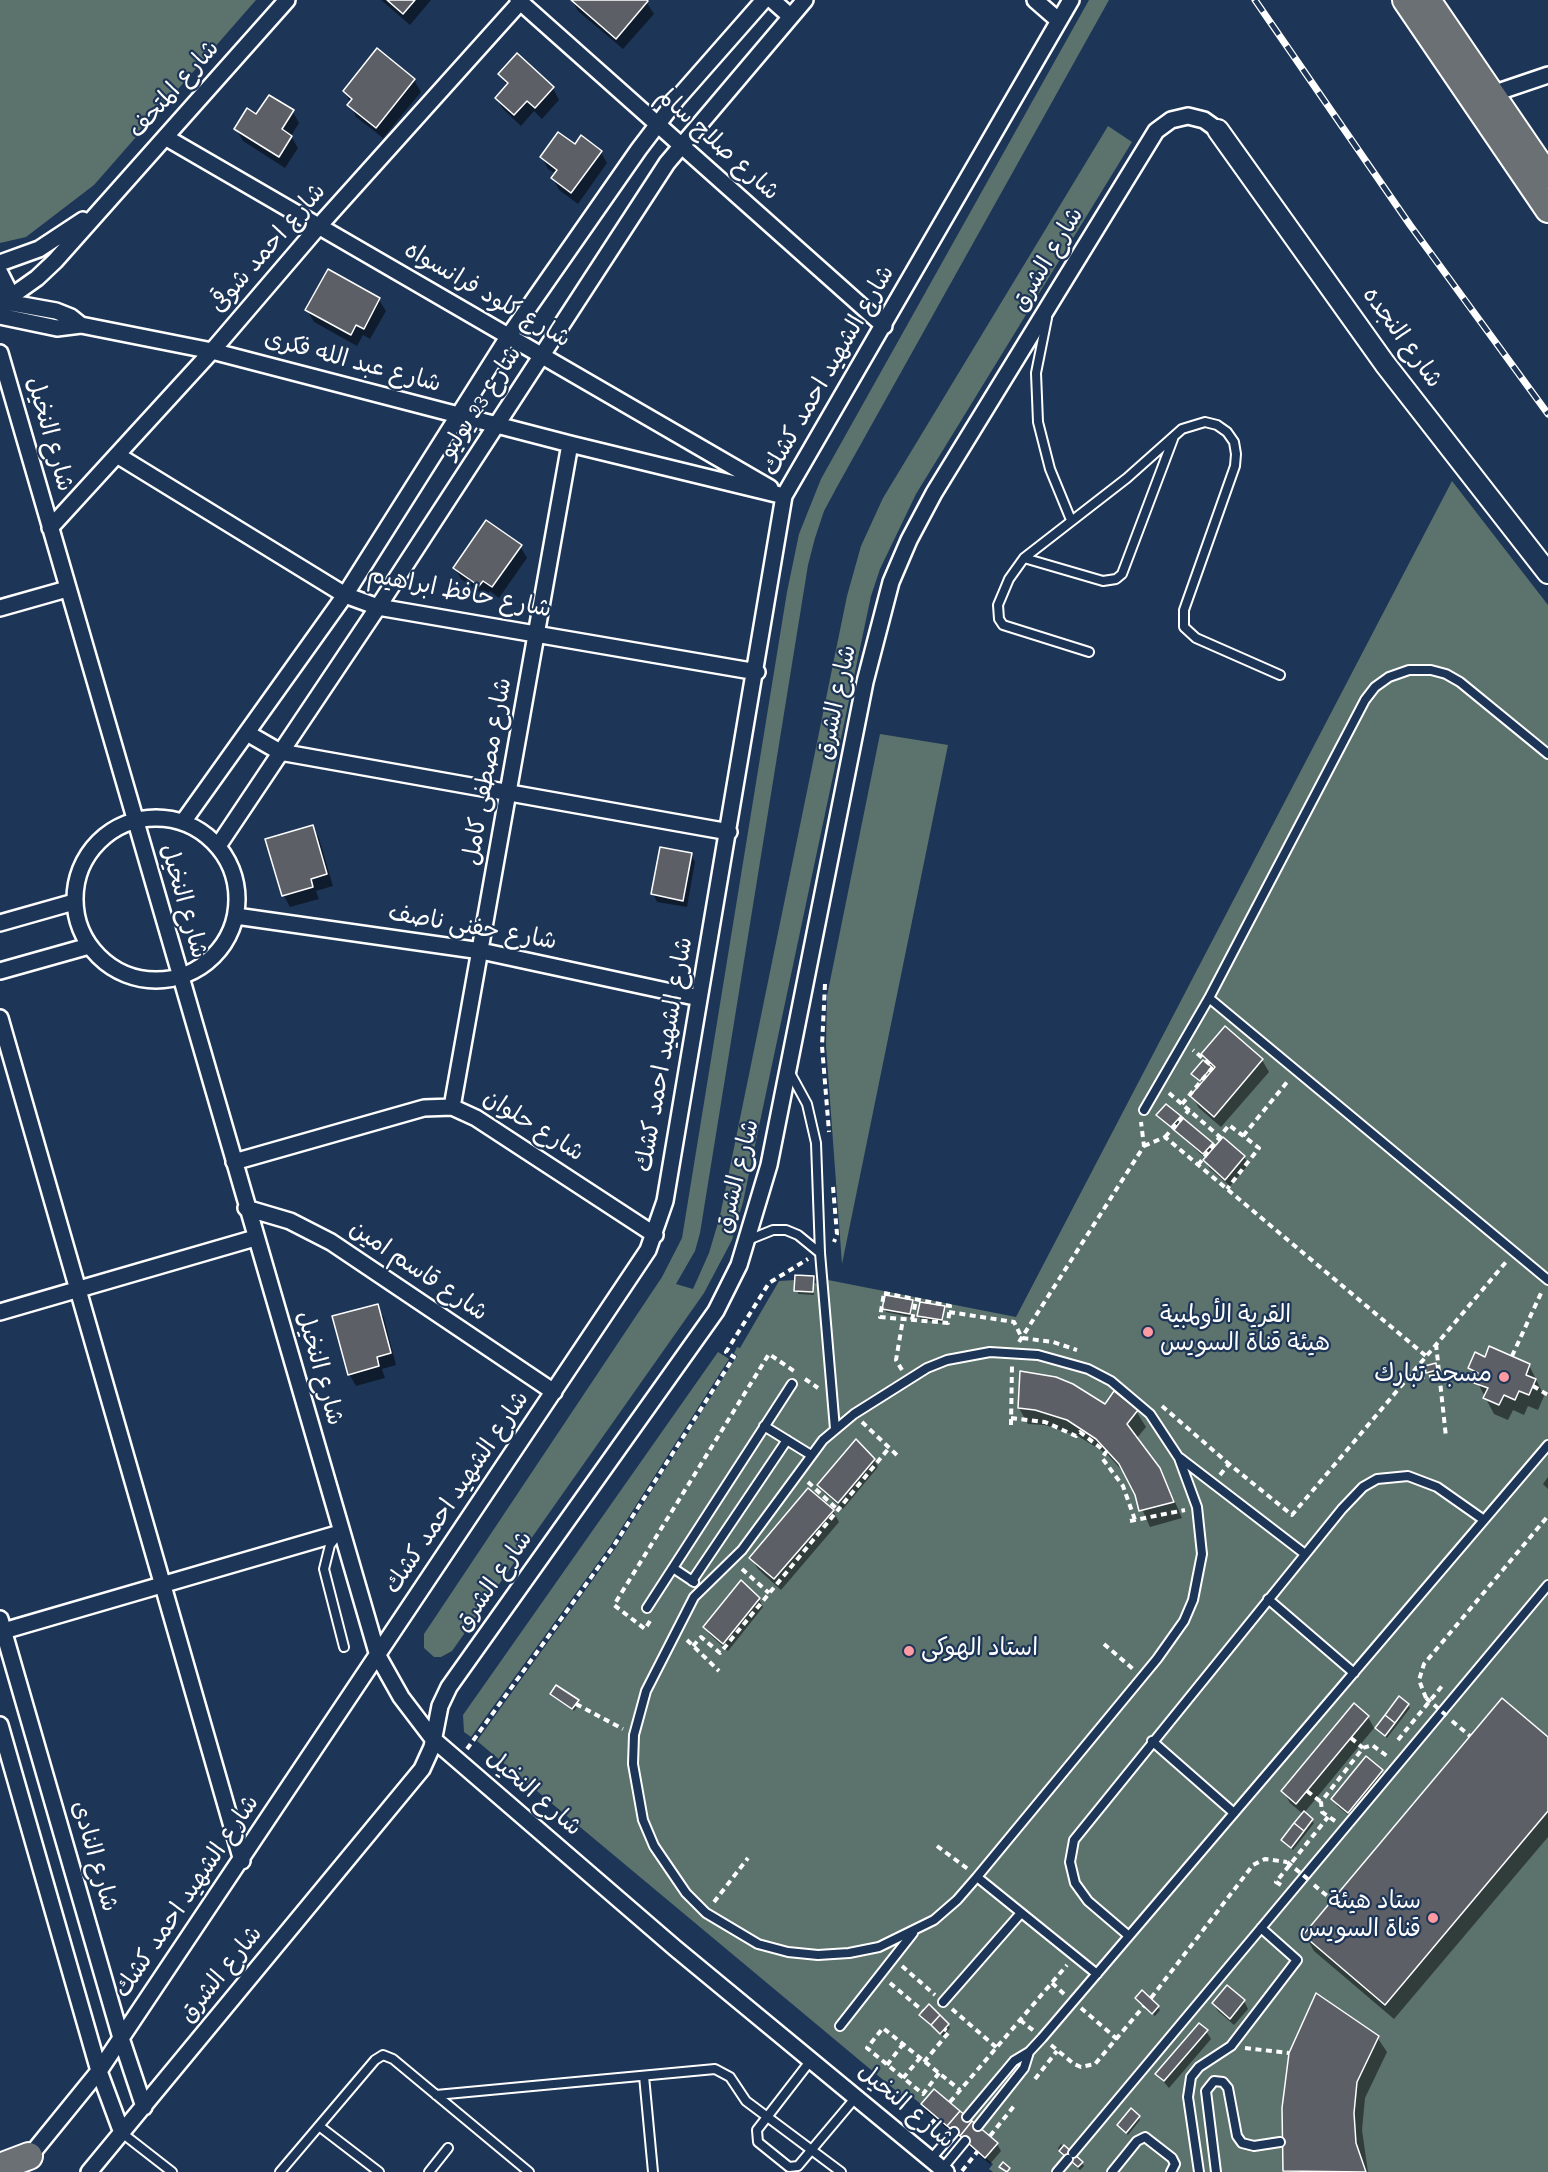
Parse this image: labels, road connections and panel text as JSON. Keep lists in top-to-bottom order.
{
  "streets": {
    "street": [
      "شارع المتحف",
      "شارع صلاح سالم",
      "شارع احمد شوقى",
      "شارع الشرق",
      "شارع كلود فرانسواه",
      "شارع النجده",
      "شارع عبد الله فكرى",
      "شارع الشهيد احمد كشك",
      "شارع 23 يوليو",
      "شارع النخيل",
      "شارع حافظ ابراهيم",
      "شارع مصطفى كامل",
      "شارع حفنى ناصف",
      "شارع حلوان",
      "شارع قاسم امين",
      "شارع النادى"
    ]
  },
  "crossings": [
    ["شارع المتحف", "شارع كلود فرانسواه"],
    ["شارع المتحف", "شارع عبد الله فكرى"],
    ["شارع صلاح سالم", "شارع احمد شوقى"],
    ["شارع صلاح سالم", "شارع الشهيد احمد كشك"],
    ["شارع صلاح سالم", "شارع 23 يوليو"],
    ["شارع احمد شوقى", "شارع كلود فرانسواه"],
    ["شارع احمد شوقى", "شارع عبد الله فكرى"],
    ["شارع احمد شوقى", "شارع النخيل"],
    ["شارع احمد شوقى", "شارع حافظ ابراهيم"],
    ["شارع الشرق", "شارع النجده"],
    ["شارع الشرق", "شارع النخيل"],
    ["شارع الشرق", "شارع النادى"],
    ["شارع كلود فرانسواه", "شارع عبد الله فكرى"],
    ["شارع كلود فرانسواه", "شارع الشهيد احمد كشك"],
    ["شارع كلود فرانسواه", "شارع 23 يوليو"],
    ["شارع عبد الله فكرى", "شارع الشهيد احمد كشك"],
    ["شارع عبد الله فكرى", "شارع 23 يوليو"],
    ["شارع عبد الله فكرى", "شارع مصطفى كامل"],
    ["شارع الشهيد احمد كشك", "شارع النخيل"],
    ["شارع الشهيد احمد كشك", "شارع حافظ ابراهيم"],
    ["شارع الشهيد احمد كشك", "شارع حفنى ناصف"],
    ["شارع الشهيد احمد كشك", "شارع حلوان"],
    ["شارع الشهيد احمد كشك", "شارع قاسم امين"],
    ["شارع الشهيد احمد كشك", "شارع النادى"],
    ["شارع 23 يوليو", "شارع حافظ ابراهيم"],
    ["شارع النخيل", "شارع حلوان"],
    ["شارع النخيل", "شارع قاسم امين"],
    ["شارع حافظ ابراهيم", "شارع مصطفى كامل"],
    ["شارع مصطفى كامل", "شارع حفنى ناصف"],
    ["شارع مصطفى كامل", "شارع حلوان"]
  ],
  "places": [
    "القرية الأولمبية هيئة قناة السويس",
    "مسجد تبارك",
    "استاد الهوكى",
    "ستاد هيئة قناة السويس"
  ]
}
